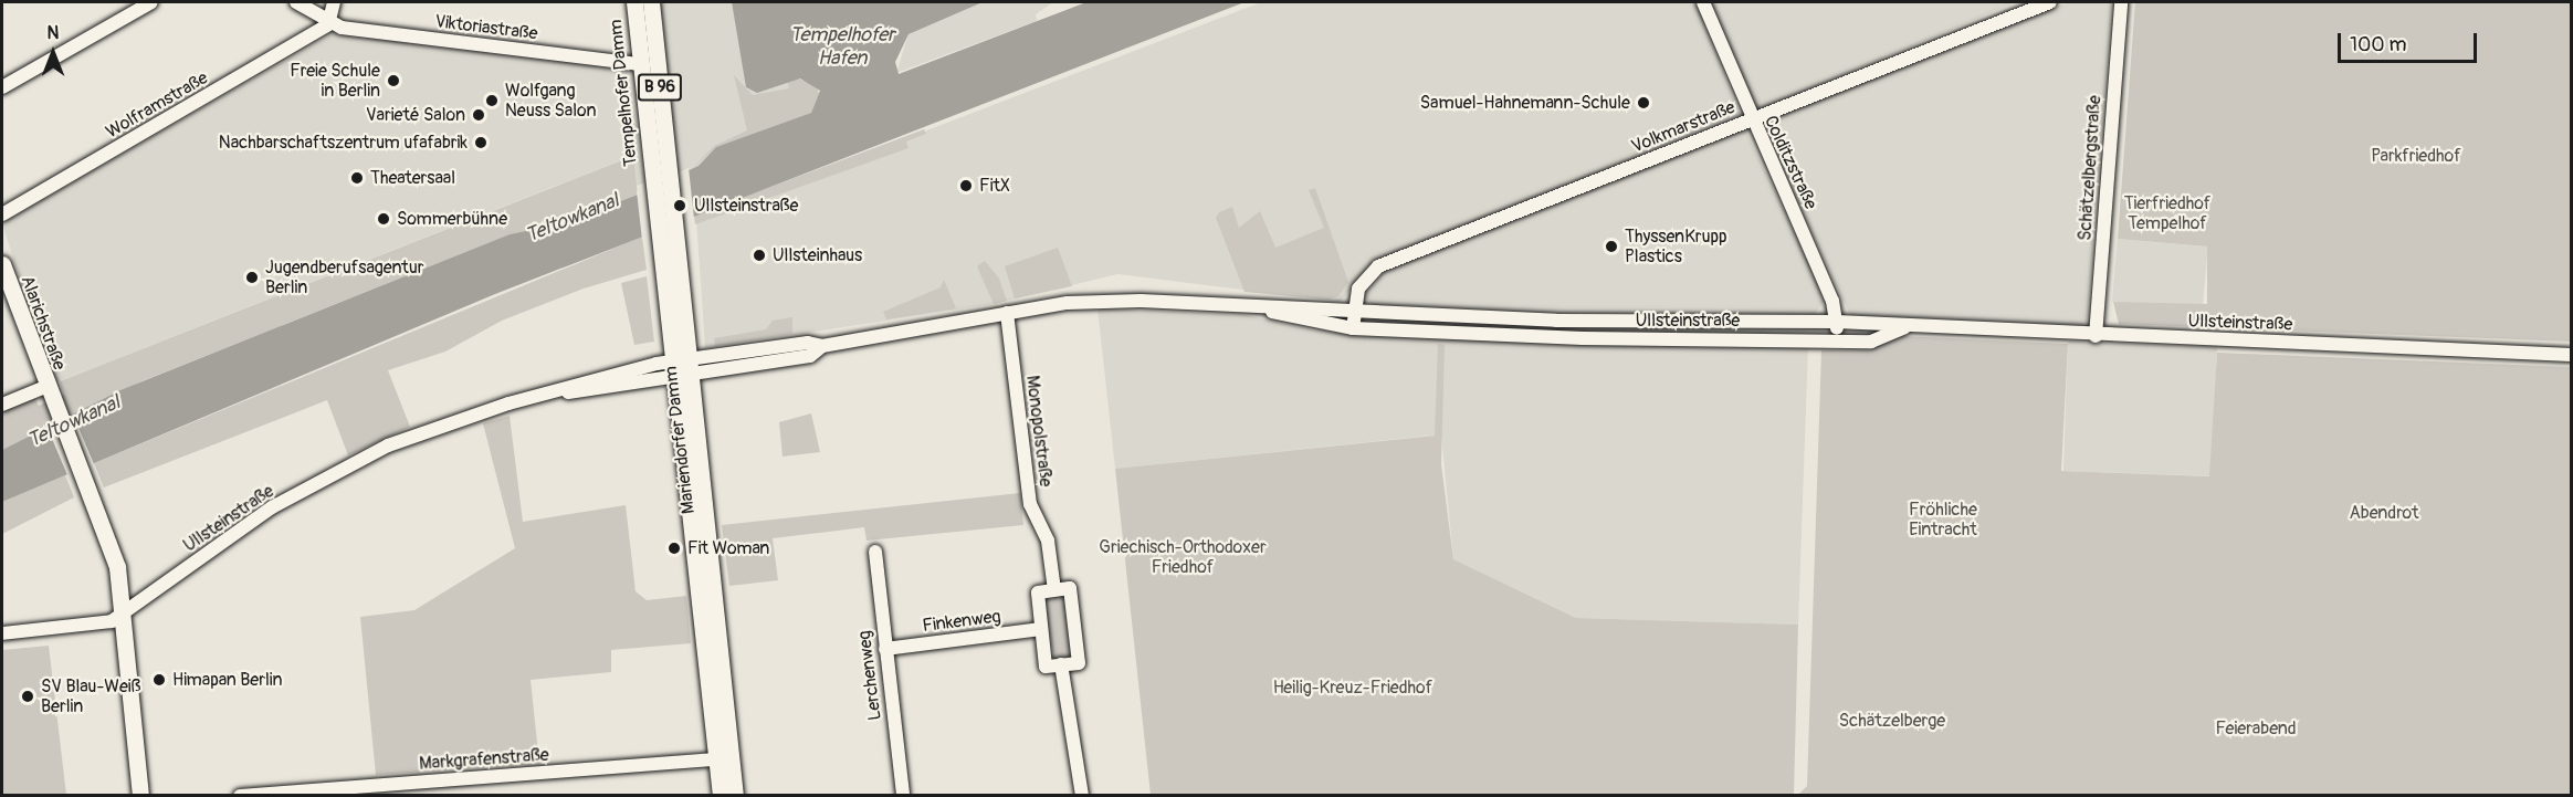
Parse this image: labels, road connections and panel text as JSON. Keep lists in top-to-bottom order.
{
  "streets": {
    "main road": [
      "B 96",
      "Tempelhofer Damm",
      "Alarichstraße",
      "Mariendorfer Damm"
    ],
    "street": [
      "Viktoriastraße",
      "Wolframstraße",
      "Volkmarstraße",
      "Colditzstraße",
      "Schätzelbergstraße",
      "Ullsteinstraße",
      "Monopolstraße",
      "Finkenweg",
      "Lerchenweg",
      "Markgrafenstraße"
    ]
  },
  "crossings": [
    ["Viktoriastraße", "Tempelhofer Damm"],
    ["Viktoriastraße", "Wolframstraße"],
    ["Tempelhofer Damm", "Mariendorfer Damm"],
    ["Volkmarstraße", "Colditzstraße"],
    ["Volkmarstraße", "Ullsteinstraße"],
    ["Colditzstraße", "Ullsteinstraße"],
    ["Schätzelbergstraße", "Ullsteinstraße"],
    ["Ullsteinstraße", "Alarichstraße"],
    ["Ullsteinstraße", "Monopolstraße"],
    ["Ullsteinstraße", "Mariendorfer Damm"],
    ["Mariendorfer Damm", "Markgrafenstraße"],
    ["Finkenweg", "Lerchenweg"]
  ],
  "water": ["Tempelhofer Hafen", "Teltowkanal"],
  "parks": [
    "Parkfriedhof",
    "Tierfriedhof Tempelhof",
    "Fröhliche Eintracht",
    "Abendrot",
    "Griechisch-Orthodoxer Friedhof",
    "Heilig-Kreuz-Friedhof",
    "Schätzelberge",
    "Feierabend"
  ],
  "places": [
    "Freie Schule in Berlin",
    "Wolfgang Neuss Salon",
    "Samuel-Hahnemann-Schule",
    "Varieté Salon",
    "Nachbarschaftszentrum ufafabrik",
    "Theatersaal",
    "FitX",
    "Ullsteinstraße",
    "Sommerbühne",
    "ThyssenKrupp Plastics",
    "Ullsteinhaus",
    "Jugendberufsagentur Berlin",
    "Fit Woman",
    "Himapan Berlin",
    "SV Blau-Weiß Berlin"
  ],
  "scale_bar": "100 m",
  "north": "top"
}
